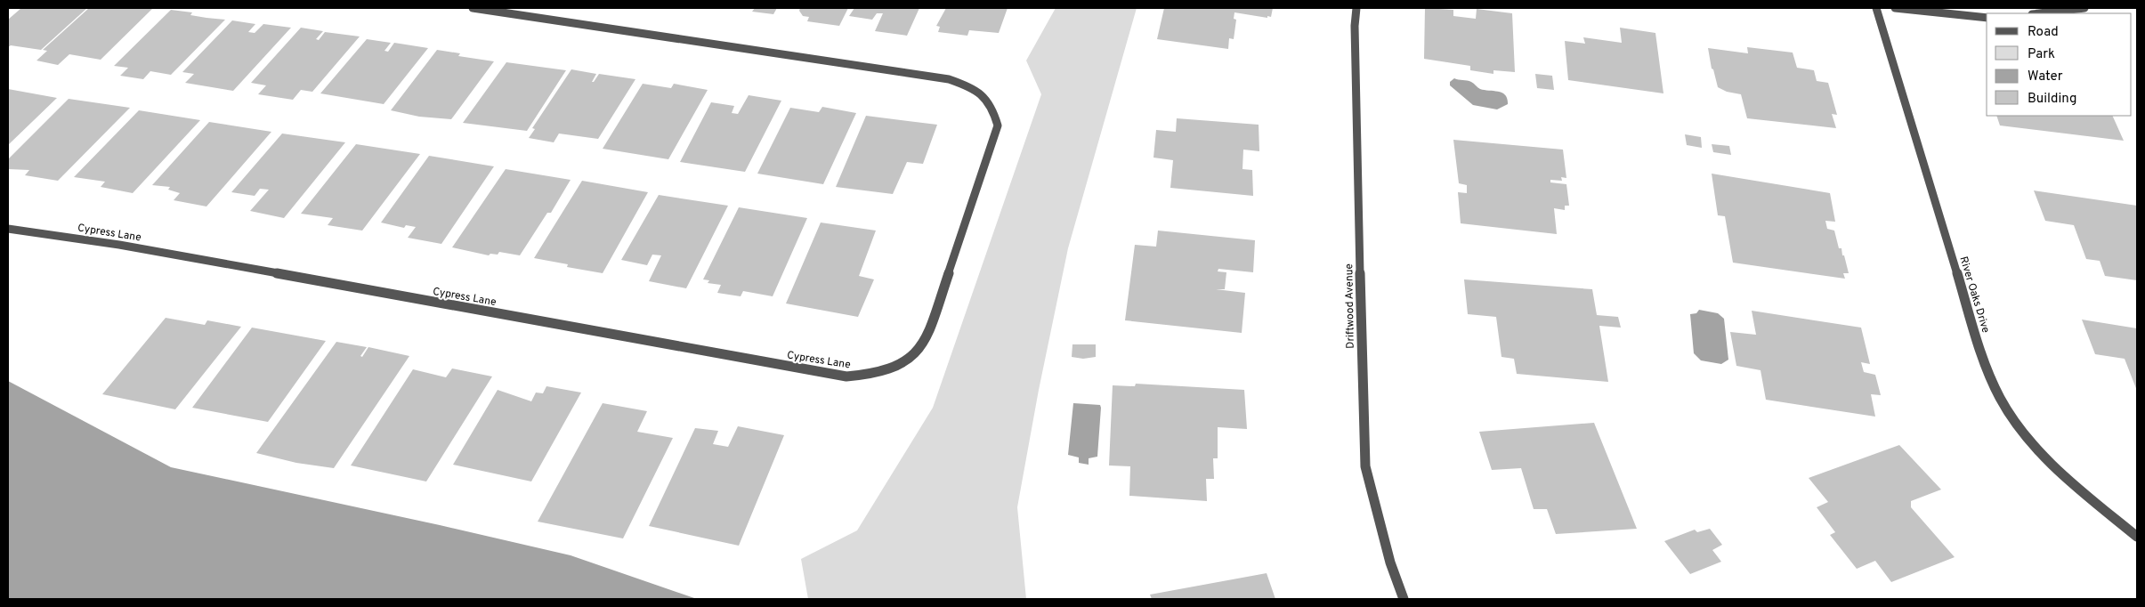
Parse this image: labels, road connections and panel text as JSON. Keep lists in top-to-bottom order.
{
  "streets": {
    "street": ["Cypress Lane", "River Oaks Drive", "Driftwood Avenue"]
  },
  "legend": [
    "Road",
    "Park",
    "Water",
    "Building"
  ]
}
